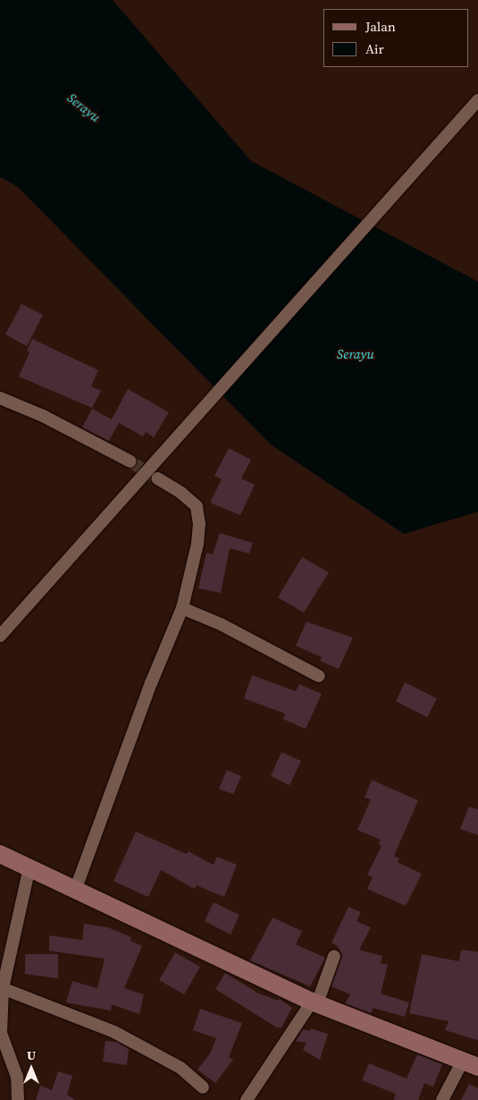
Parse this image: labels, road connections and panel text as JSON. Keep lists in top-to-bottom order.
{
  "water": ["Serayu"],
  "legend": ["Jalan", "Air"],
  "north": "top"
}
